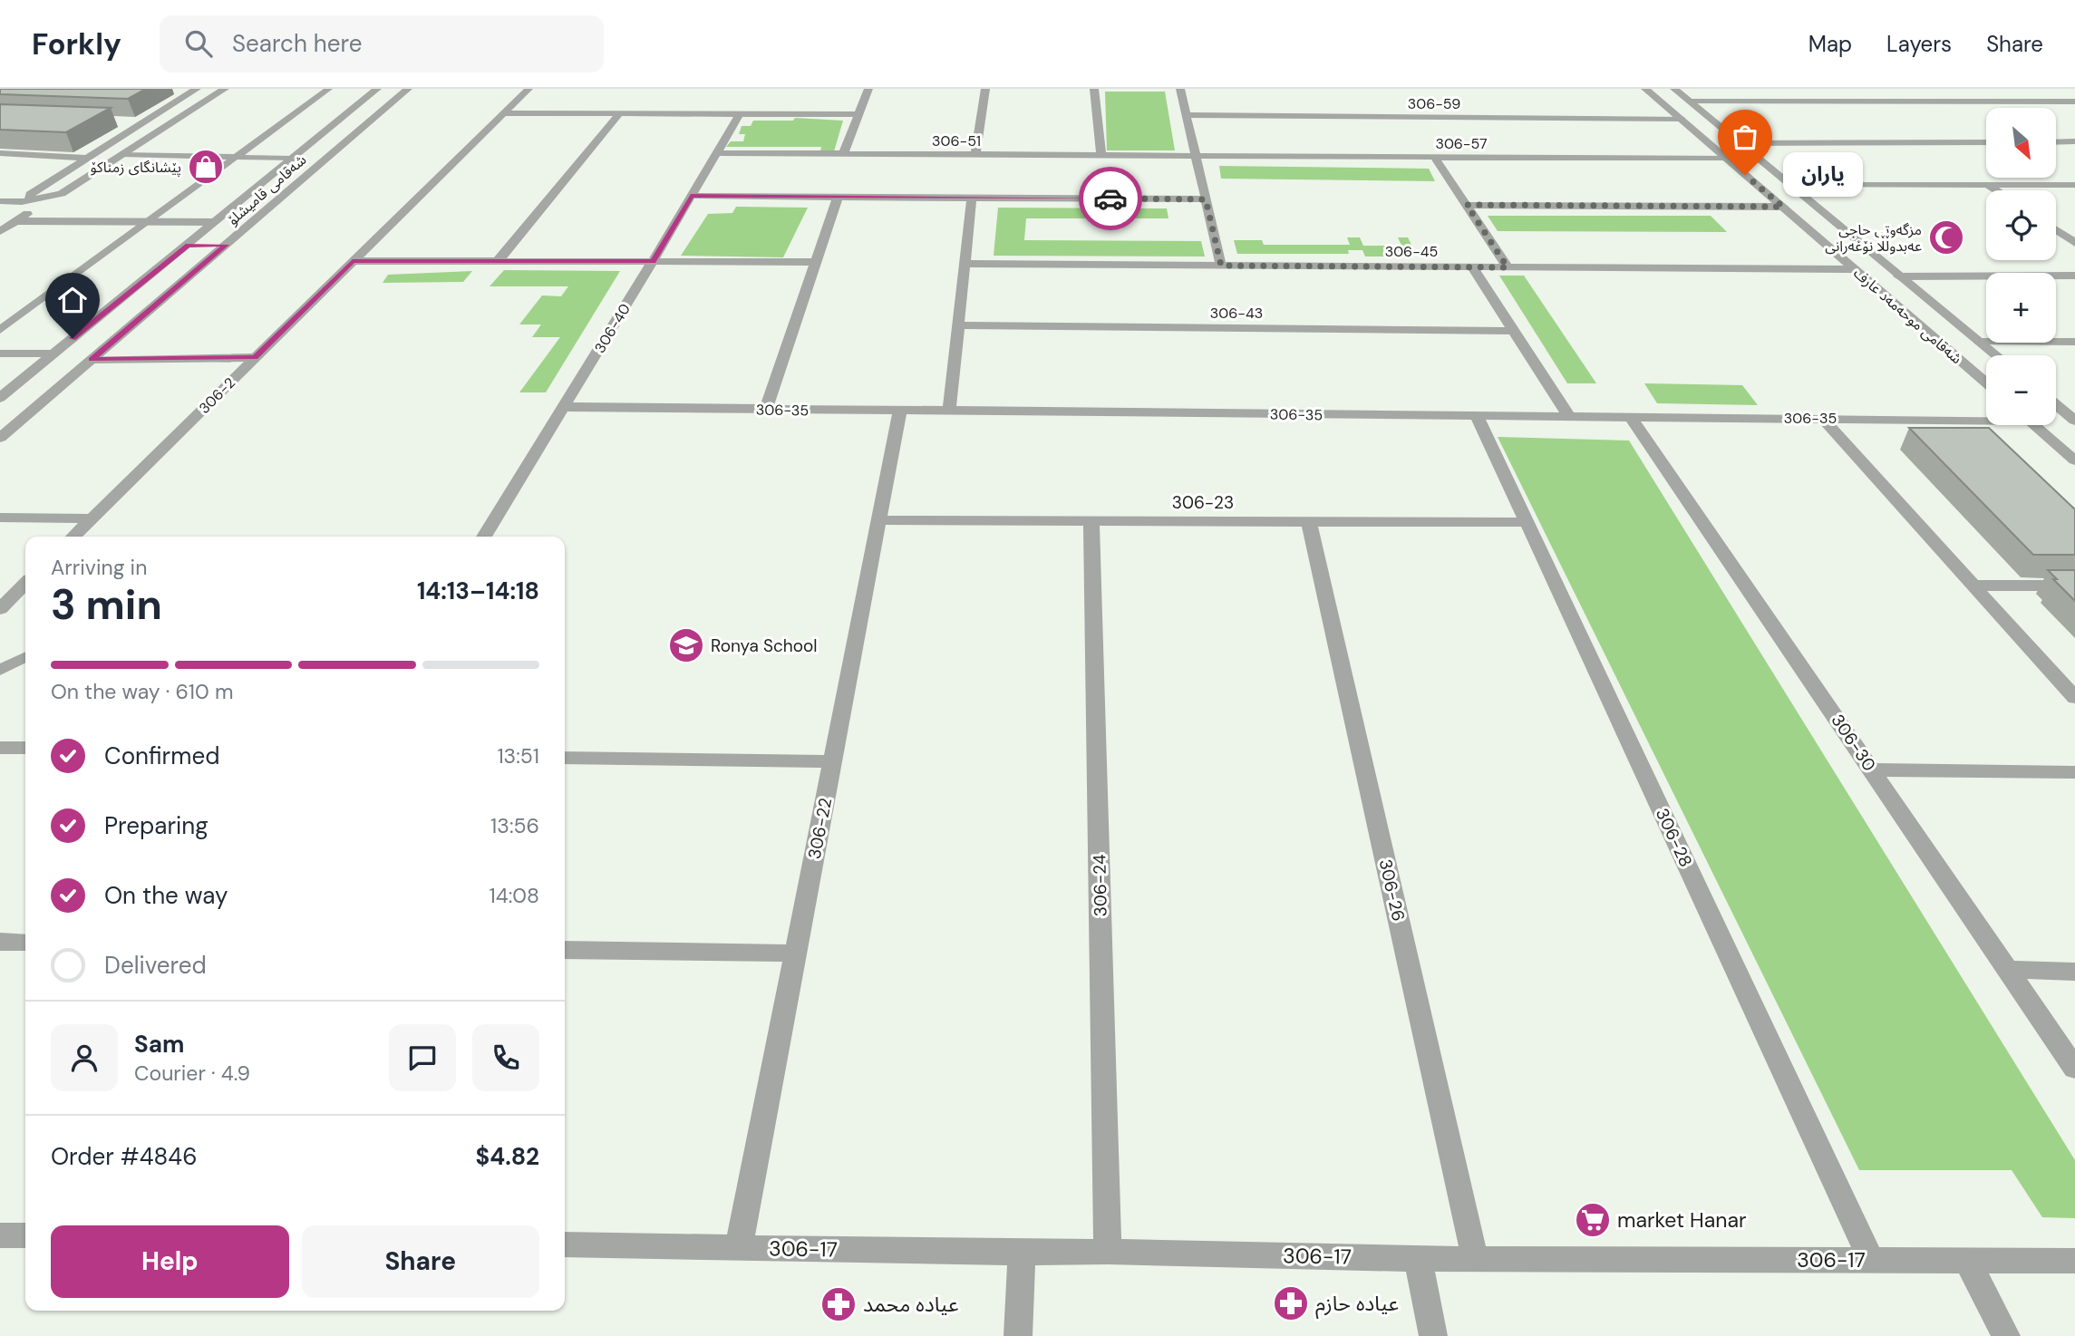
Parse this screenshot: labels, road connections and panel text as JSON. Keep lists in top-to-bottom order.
{
  "streets": {
    "street": [
      "306-59",
      "306-51",
      "306-57",
      "شەقامی قامیشلۆ",
      "306-45",
      "306-43",
      "شەقامی موحەمەد عارف",
      "306-40",
      "306-2",
      "306-35",
      "306-23",
      "306-30",
      "306-22",
      "306-28",
      "306-24",
      "306-26",
      "306-17"
    ]
  },
  "crossings": [
    ["306-59", "شەقامی موحەمەد عارف"],
    ["306-51", "306-57"],
    ["306-51", "306-40"],
    ["306-57", "شەقامی موحەمەد عارف"],
    ["306-45", "شەقامی موحەمەد عارف"],
    ["306-40", "306-35"],
    ["306-35", "306-30"],
    ["306-35", "306-22"],
    ["306-35", "306-28"],
    ["306-23", "306-22"],
    ["306-23", "306-28"],
    ["306-23", "306-24"],
    ["306-23", "306-26"],
    ["306-22", "306-17"],
    ["306-28", "306-17"],
    ["306-24", "306-17"],
    ["306-26", "306-17"]
  ],
  "places": {
    "shop": ["پێشانگای زمناكۆ"],
    "other": ["یاران"],
    "mosque": ["مزگەوتی حاجی عەبدوڵڵا نۆغەرانی"],
    "school or university": ["Ronya School"],
    "supermarket": ["market Hanar"],
    "pharmacy": ["عياده حازم", "عياده محمد"]
  },
  "north": "bottom right",
  "page": {
    "header": "Forkly",
    "search": "Search here",
    "nav": ["Map", "Layers", "Share"],
    "map_buttons": ["+", "−"],
    "bubble": "یاران",
    "heading": ["3 min", "Arriving in", "14:13–14:18"],
    "panel": [
      "Sam",
      "Courier · 4.9",
      "Order #4846",
      "$4.82"
    ],
    "bar": "On the way · 610 m",
    "list": [
      ["Confirmed", "13:51"],
      ["Preparing", "13:56"],
      ["On the way", "14:08"],
      "Delivered"
    ],
    "buttons": ["Help", "Share"]
  }
}
